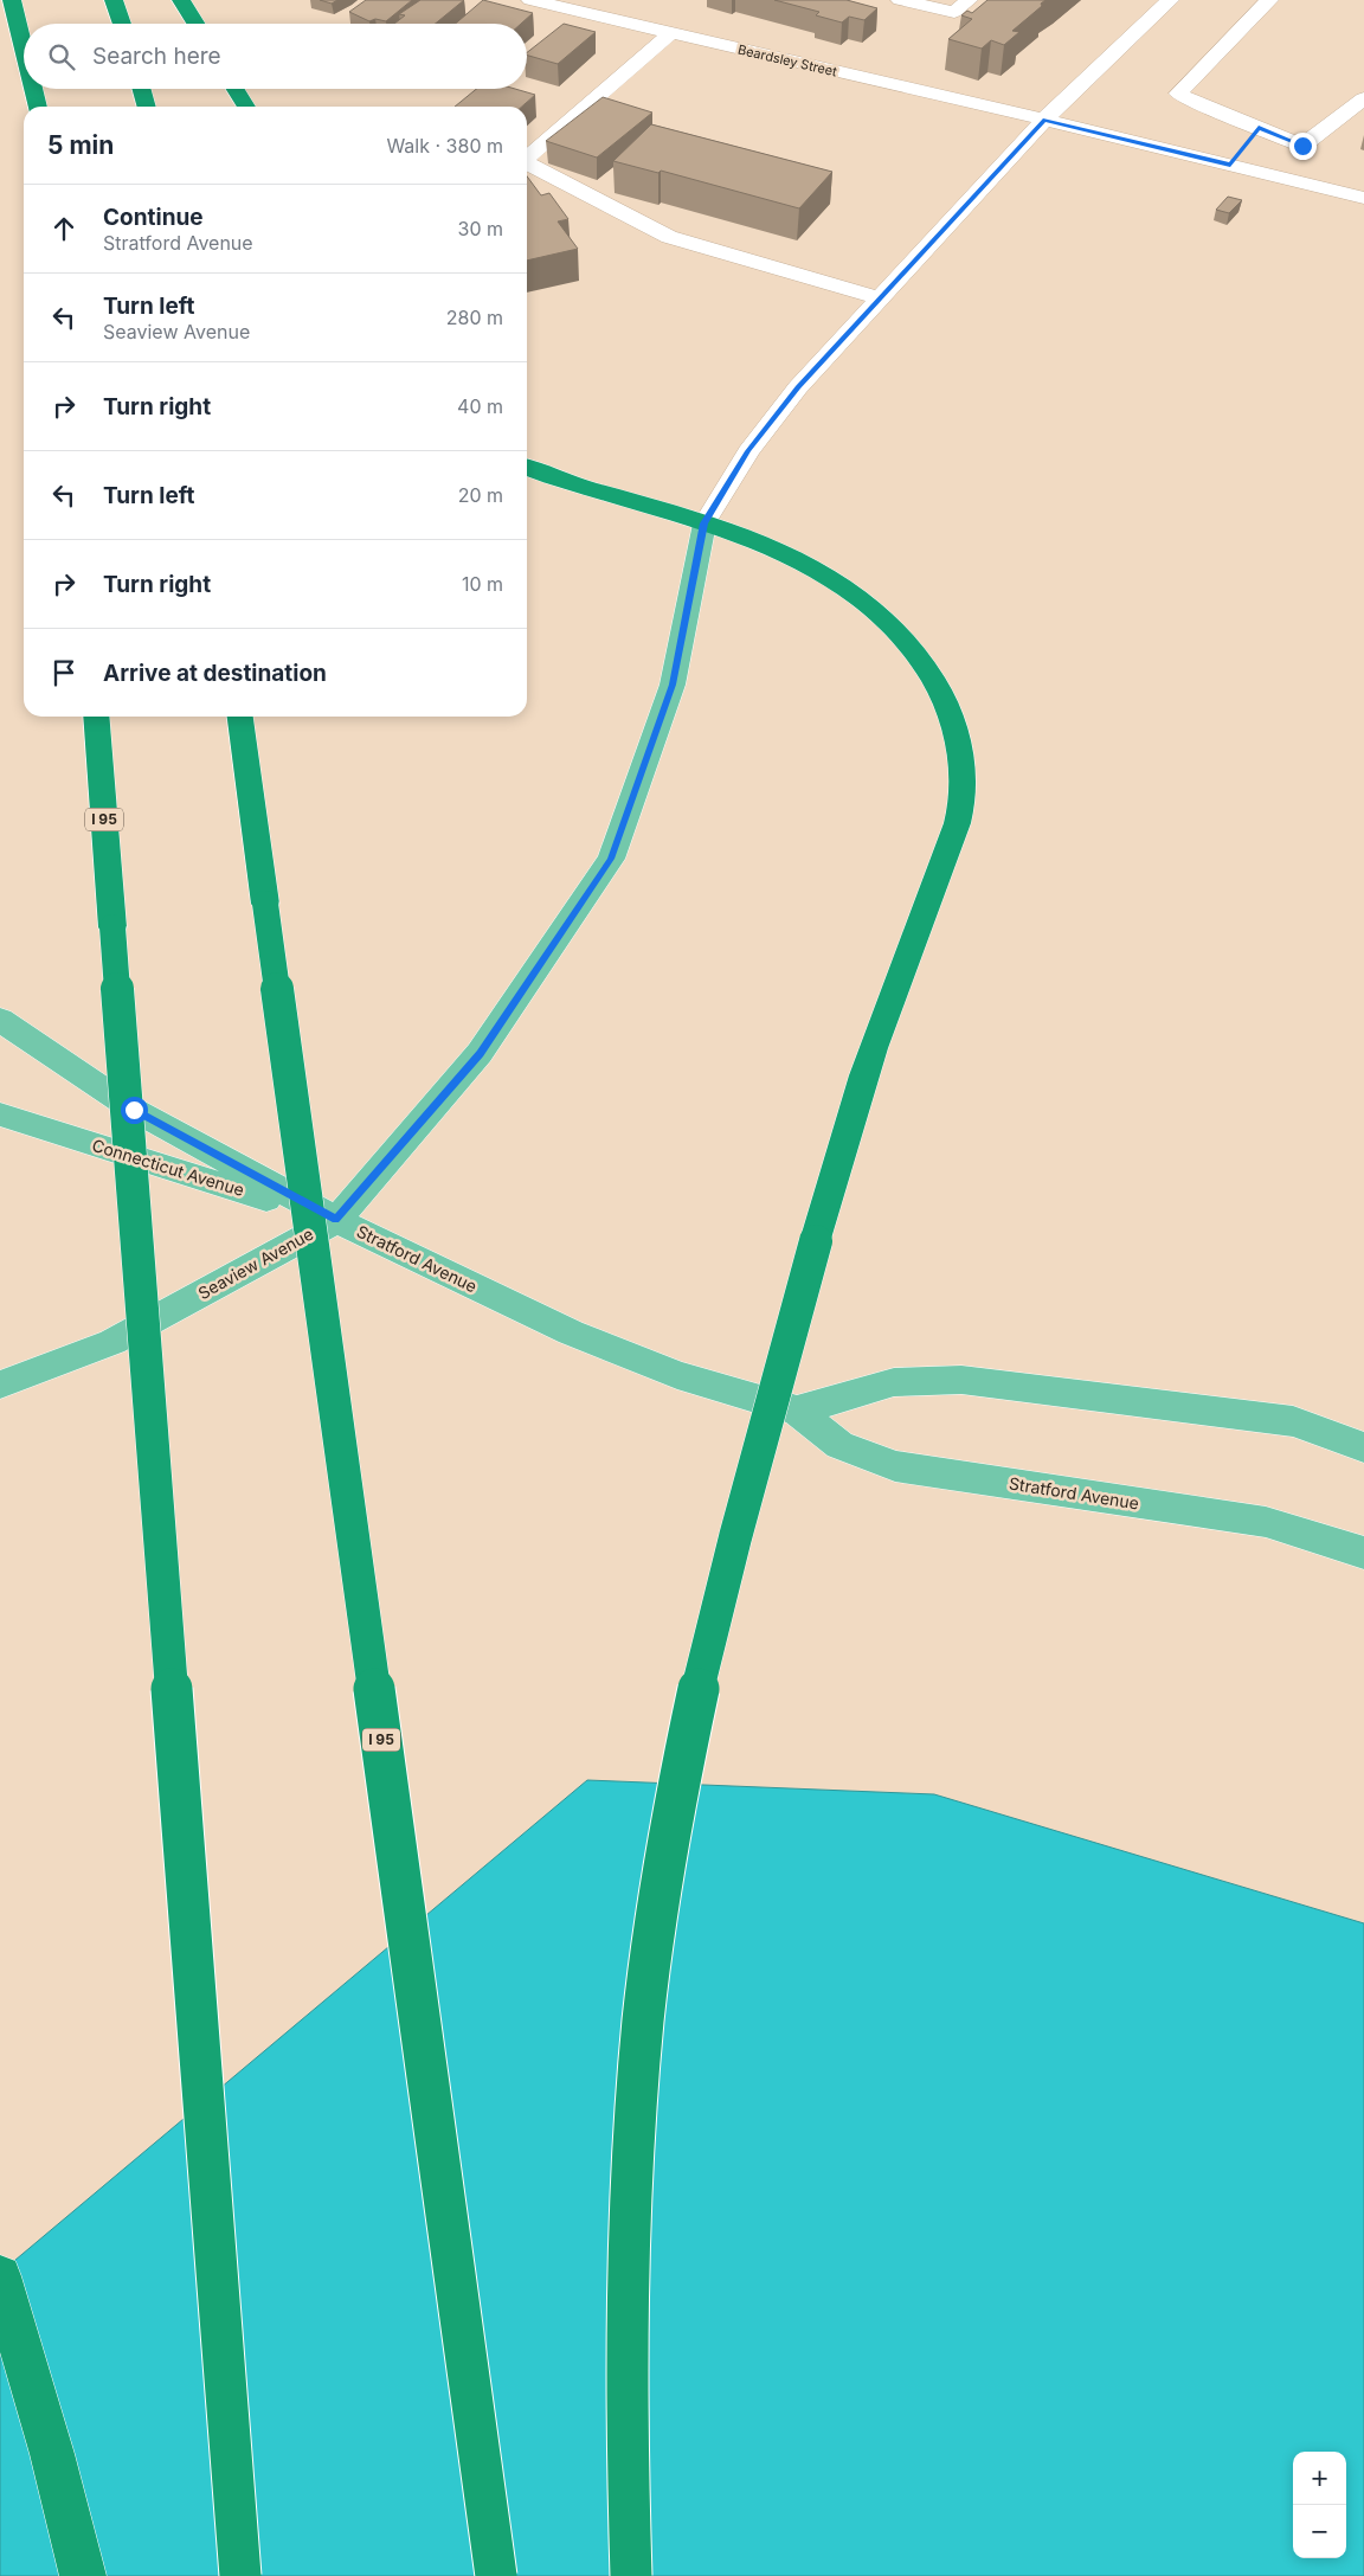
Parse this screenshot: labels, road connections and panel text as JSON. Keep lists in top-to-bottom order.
{
  "streets": {
    "highway": ["I 95"],
    "main road": ["Connecticut Avenue", "Stratford Avenue", "Seaview Avenue"],
    "street": ["Beardsley Street"]
  },
  "crossings": [
    ["Beardsley Street", "Seaview Avenue"],
    ["Connecticut Avenue", "Stratford Avenue"],
    ["Connecticut Avenue", "Seaview Avenue"],
    ["Stratford Avenue", "Seaview Avenue"]
  ],
  "page": {
    "search": "Search here",
    "heading": ["5 min", "Walk · 380 m"],
    "list": [
      ["Continue", "Stratford Avenue", "30 m"],
      ["Turn left", "Seaview Avenue", "280 m"],
      ["Turn right", "40 m"],
      ["Turn left", "20 m"],
      ["Turn right", "10 m"],
      "Arrive at destination"
    ],
    "map_buttons": ["+", "−"]
  }
}
